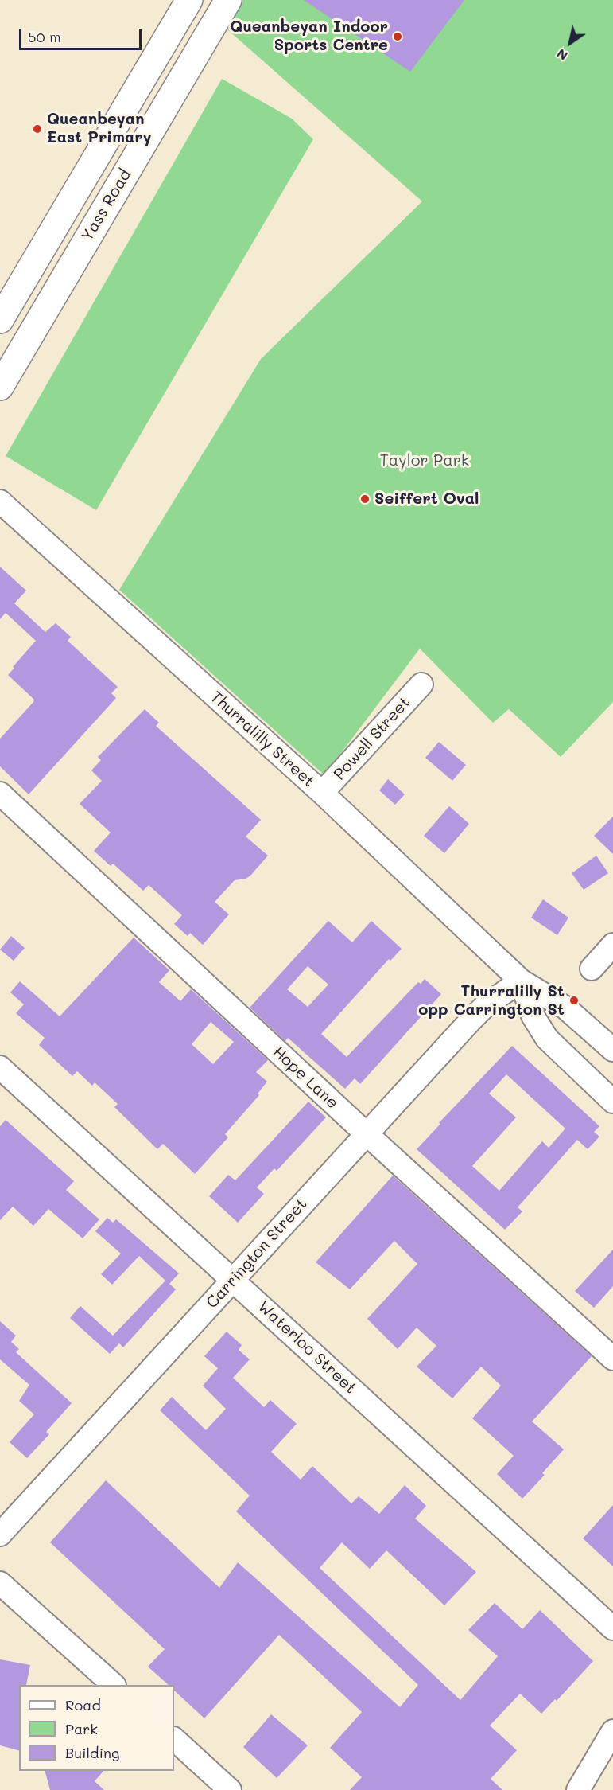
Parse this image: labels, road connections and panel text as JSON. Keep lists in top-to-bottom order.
{
  "streets": {
    "main road": ["Yass Road"],
    "street": [
      "Powell Street",
      "Thurralilly Street",
      "Hope Lane",
      "Carrington Street",
      "Waterloo Street"
    ]
  },
  "crossings": [
    ["Powell Street", "Thurralilly Street"],
    ["Thurralilly Street", "Carrington Street"],
    ["Hope Lane", "Carrington Street"],
    ["Carrington Street", "Waterloo Street"]
  ],
  "parks": ["Taylor Park"],
  "places": [
    "Queanbeyan Indoor Sports Centre",
    "Queanbeyan East Primary",
    "Seiffert Oval",
    "Thurralilly St opp Carrington St"
  ],
  "legend": ["Road", "Park", "Building"],
  "scale_bar": "50 m",
  "north": "bottom left"
}
